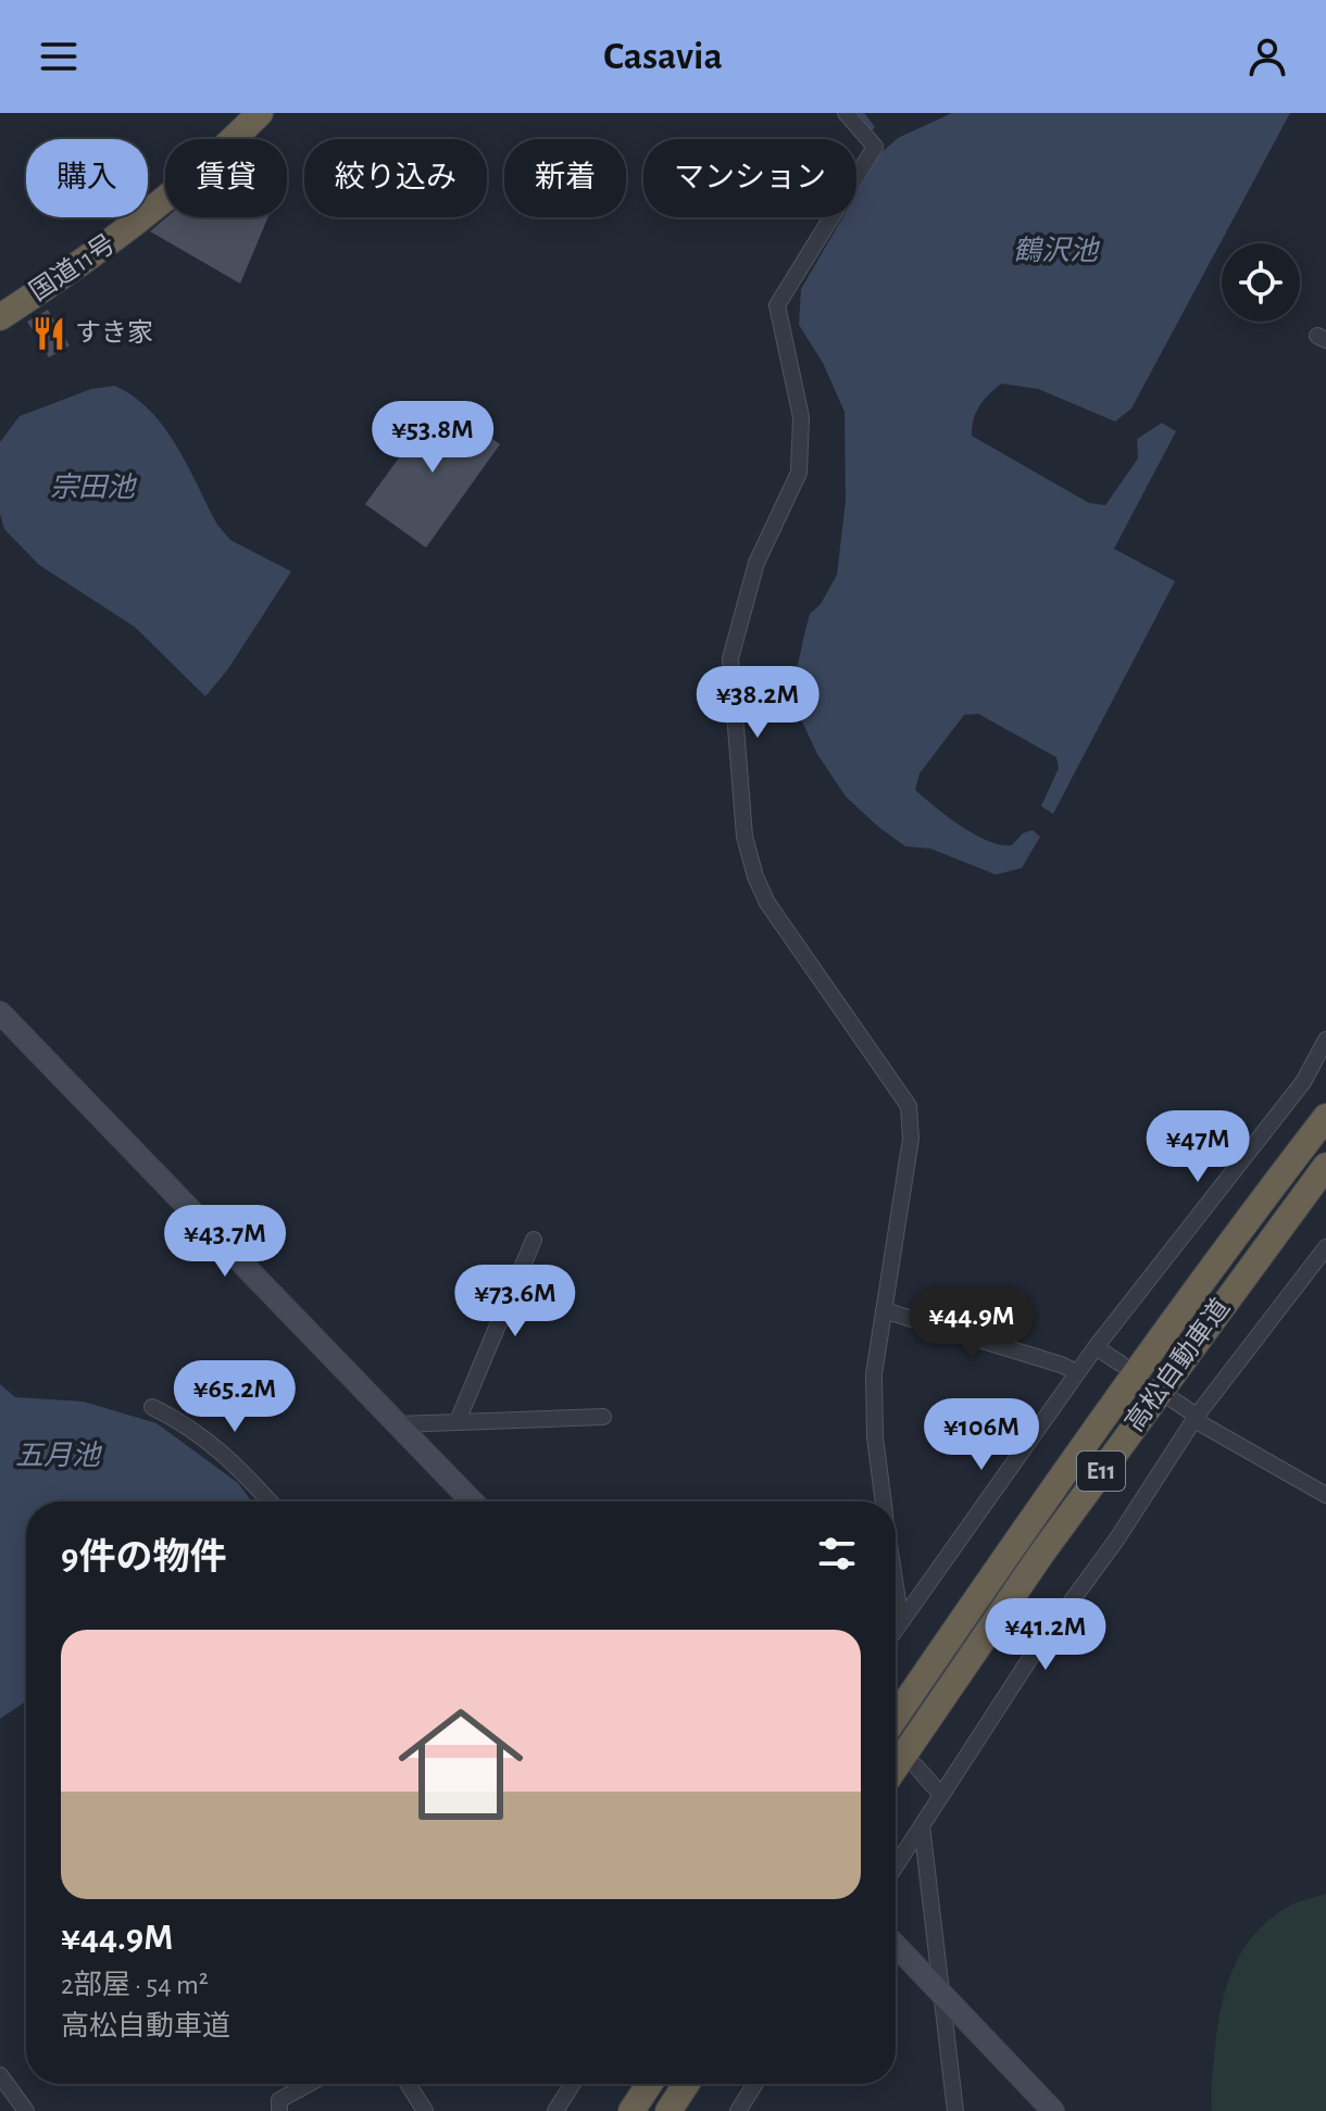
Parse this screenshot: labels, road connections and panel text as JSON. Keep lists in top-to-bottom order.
{
  "streets": {
    "highway": ["国道11号", "高松自動車道", "E11"]
  },
  "water": ["鶴沢池", "宗田池", "五月池"],
  "places": {
    "restaurant": ["すき家"]
  },
  "page": {
    "header": "Casavia",
    "chip": [
      "購入",
      "賃貸",
      "絞り込み",
      "新着",
      "マンション"
    ],
    "price": [
      "¥53.8M",
      "¥38.2M",
      "¥47M",
      "¥43.7M",
      "¥73.6M",
      "¥44.9M",
      "¥65.2M",
      "¥106M",
      "¥41.2M"
    ],
    "heading": "9件の物件",
    "list": [
      {
        "name": "¥44.9M",
        "note": "2部屋 · 54 m² · 高松自動車道"
      }
    ]
  }
}
